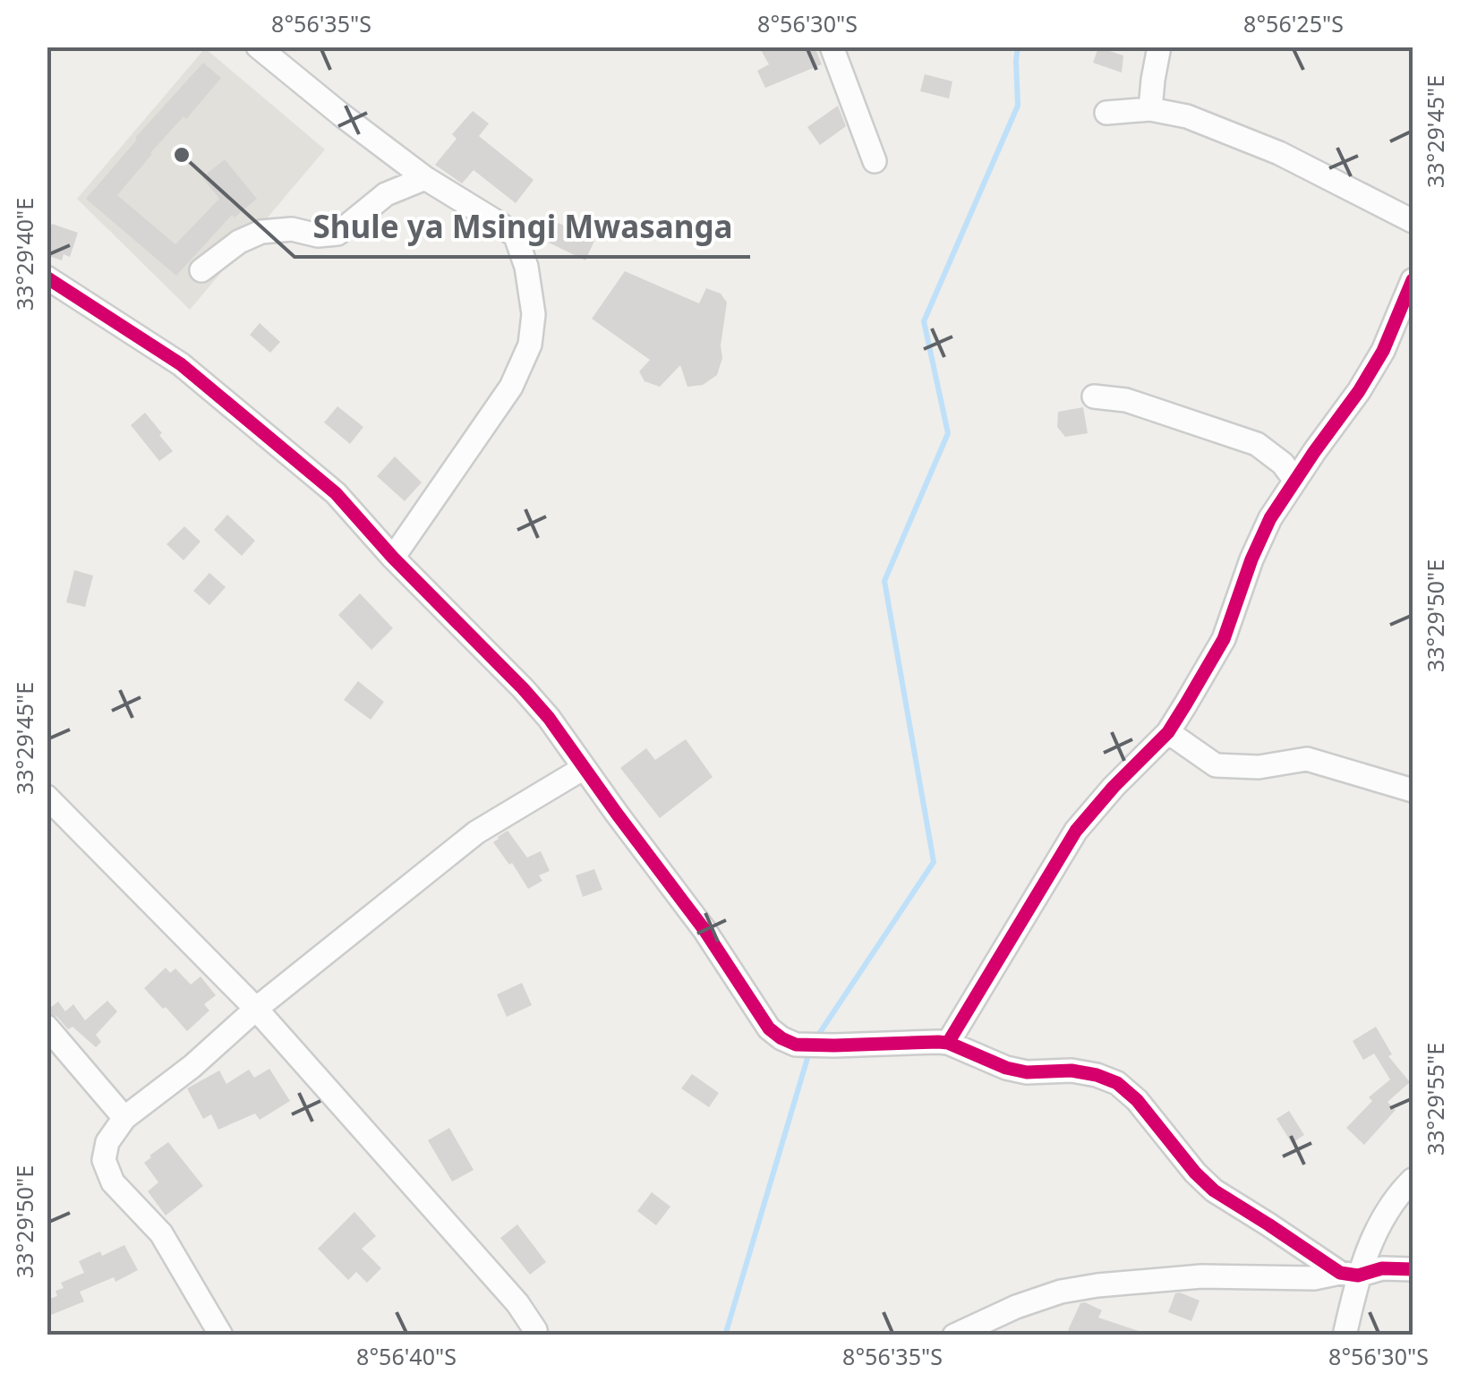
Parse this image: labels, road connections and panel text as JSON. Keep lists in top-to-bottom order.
{
  "places": ["Shule ya Msingi Mwasanga"],
  "coordinates": [
    "8°56'35\"S",
    "8°56'30\"S",
    "8°56'25\"S",
    "33°29'45\"E",
    "33°29'40\"E",
    "33°29'50\"E",
    "33°29'55\"E",
    "8°56'40\"S"
  ]
}
